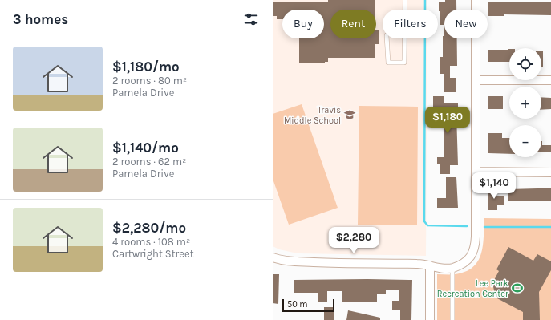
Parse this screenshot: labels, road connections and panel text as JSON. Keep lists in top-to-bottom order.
{
  "places": {
    "school or university": ["Travis Middle School"],
    "sports": ["Lee Park Recreation Center"]
  },
  "scale_bar": "50 m",
  "page": {
    "heading": "3 homes",
    "chip": [
      "Buy",
      "Rent",
      "Filters",
      "New"
    ],
    "list": [
      {
        "name": "$1,180/mo",
        "note": "2 rooms · 80 m² · Pamela Drive"
      },
      {
        "name": "$1,140/mo",
        "note": "2 rooms · 62 m² · Pamela Drive"
      },
      {
        "name": "$2,280/mo",
        "note": "4 rooms · 108 m² · Cartwright Street"
      }
    ],
    "map_buttons": ["+", "−"],
    "price": ["$1,180", "$1,140", "$2,280"],
    "scale": "50 m"
  }
}
